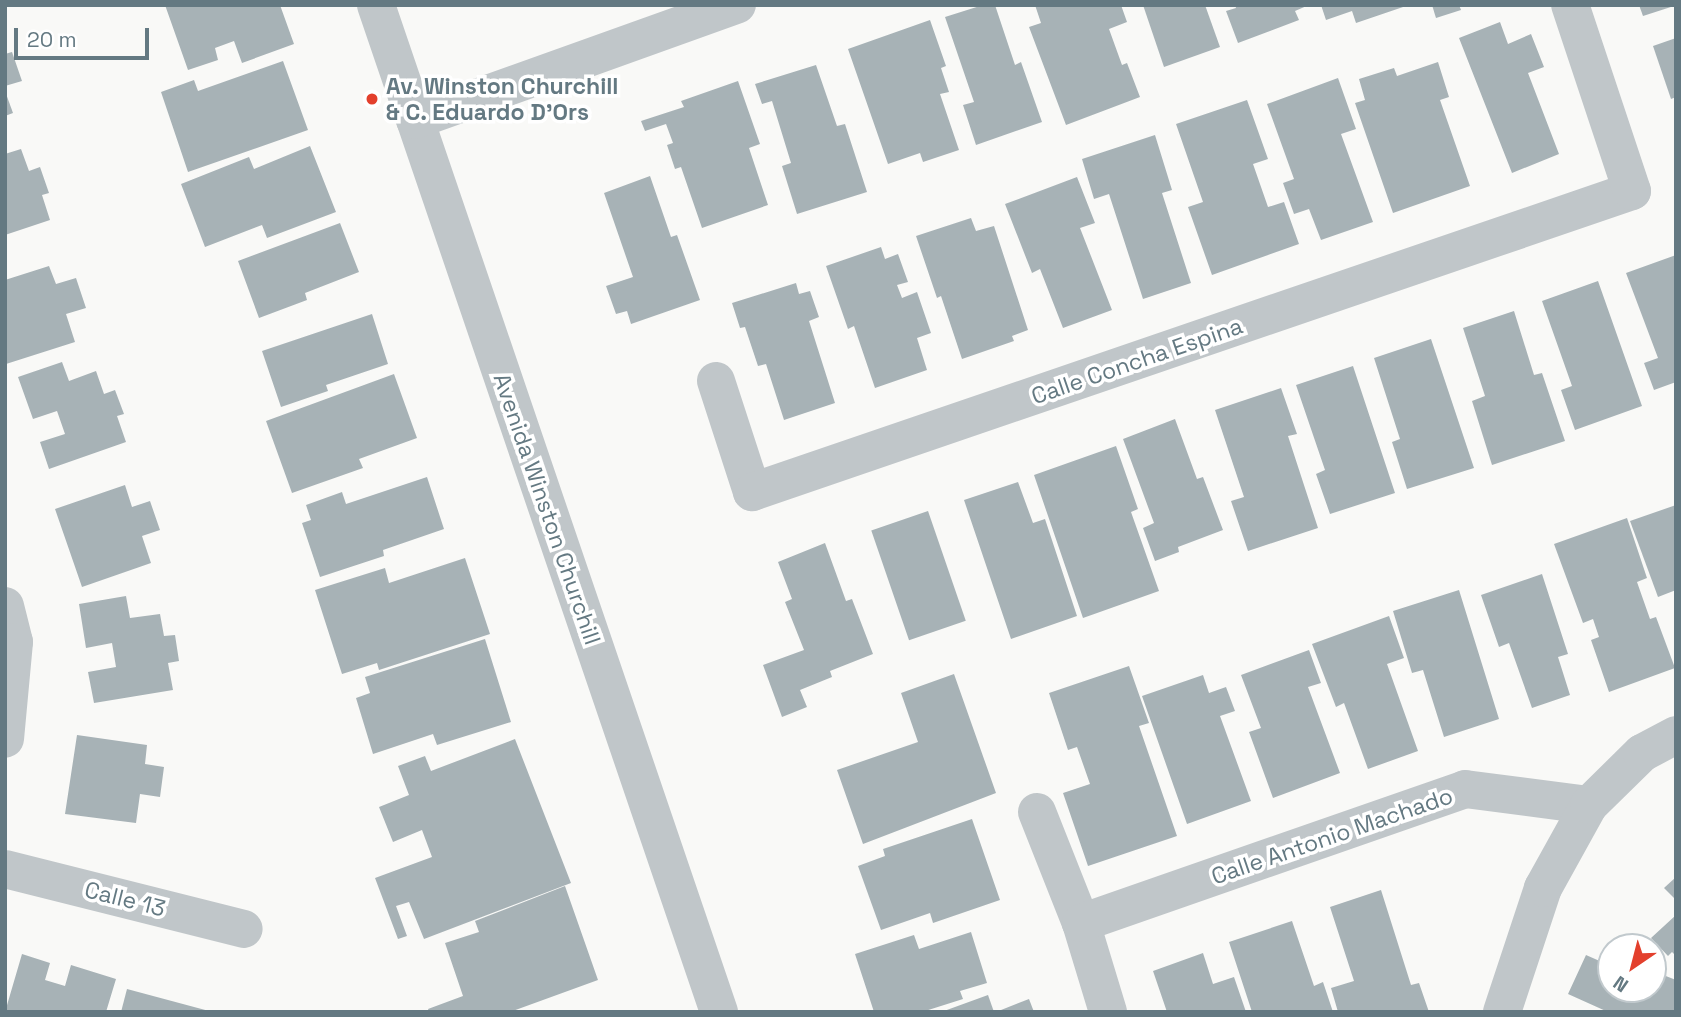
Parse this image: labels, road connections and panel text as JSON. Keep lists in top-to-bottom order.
{
  "streets": {
    "street": [
      "Calle Concha Espina",
      "Avenida Winston Churchill",
      "Calle Antonio Machado",
      "Calle 13"
    ]
  },
  "places": ["Av. Winston Churchill & C. Eduardo D'Ors"],
  "scale_bar": "20 m",
  "north": "bottom left"
}
